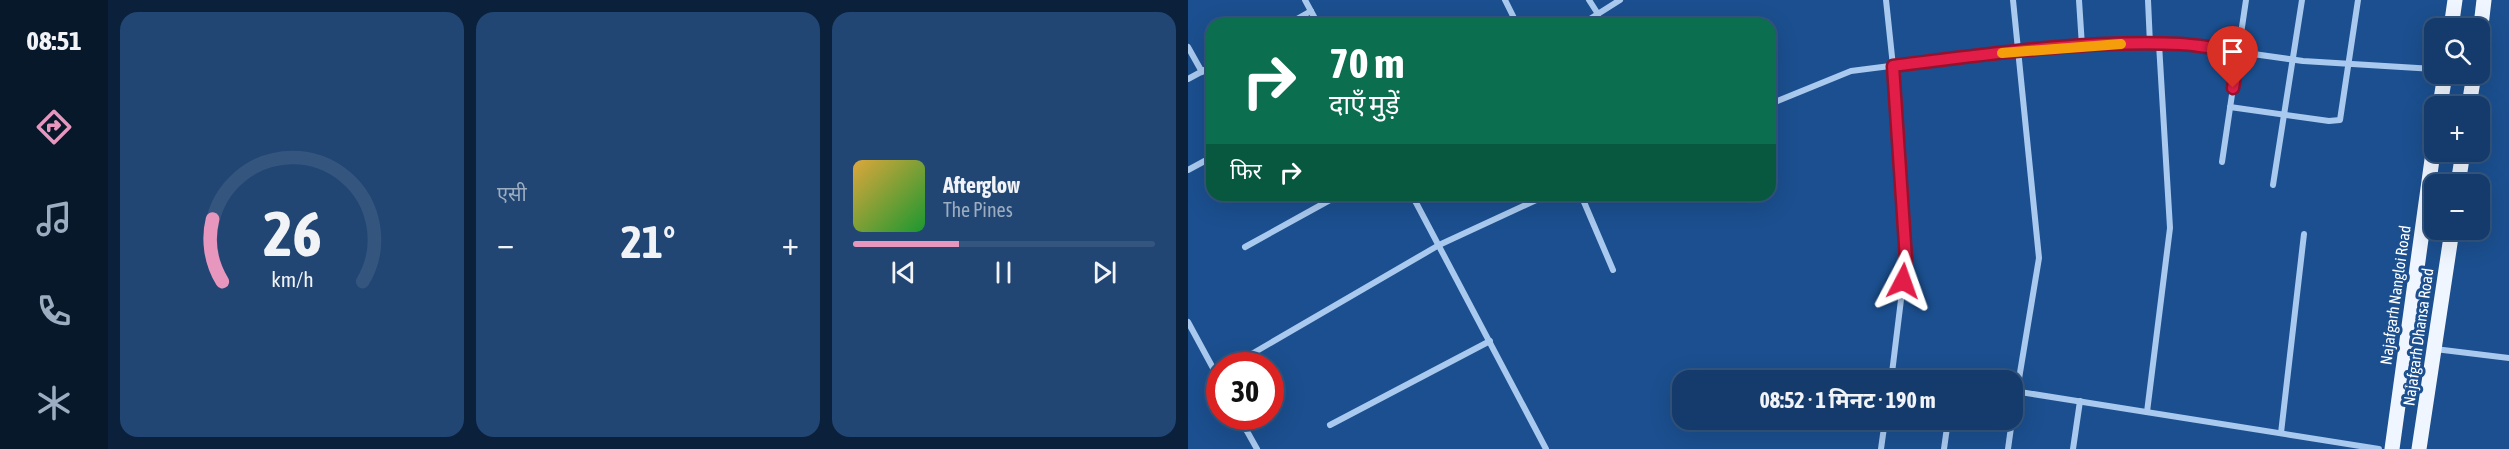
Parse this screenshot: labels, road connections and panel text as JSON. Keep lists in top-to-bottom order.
{
  "streets": {
    "main road": ["Najafgarh Nangloi Road", "Najafgarh Dhansa Road"]
  },
  "page": {
    "tabs": "08:51",
    "tile": "एसी",
    "map_buttons": ["+", "−"],
    "turn": ["70 m", "दाएँ मुड़ें"],
    "then": "फिर",
    "song": ["Afterglow", "The Pines"],
    "heat": ["−", "21°", "+"],
    "limit": "30",
    "trip": "08:52 · 1 मिनट · 190 m",
    "gauge": ["26", "km/h"]
  }
}
